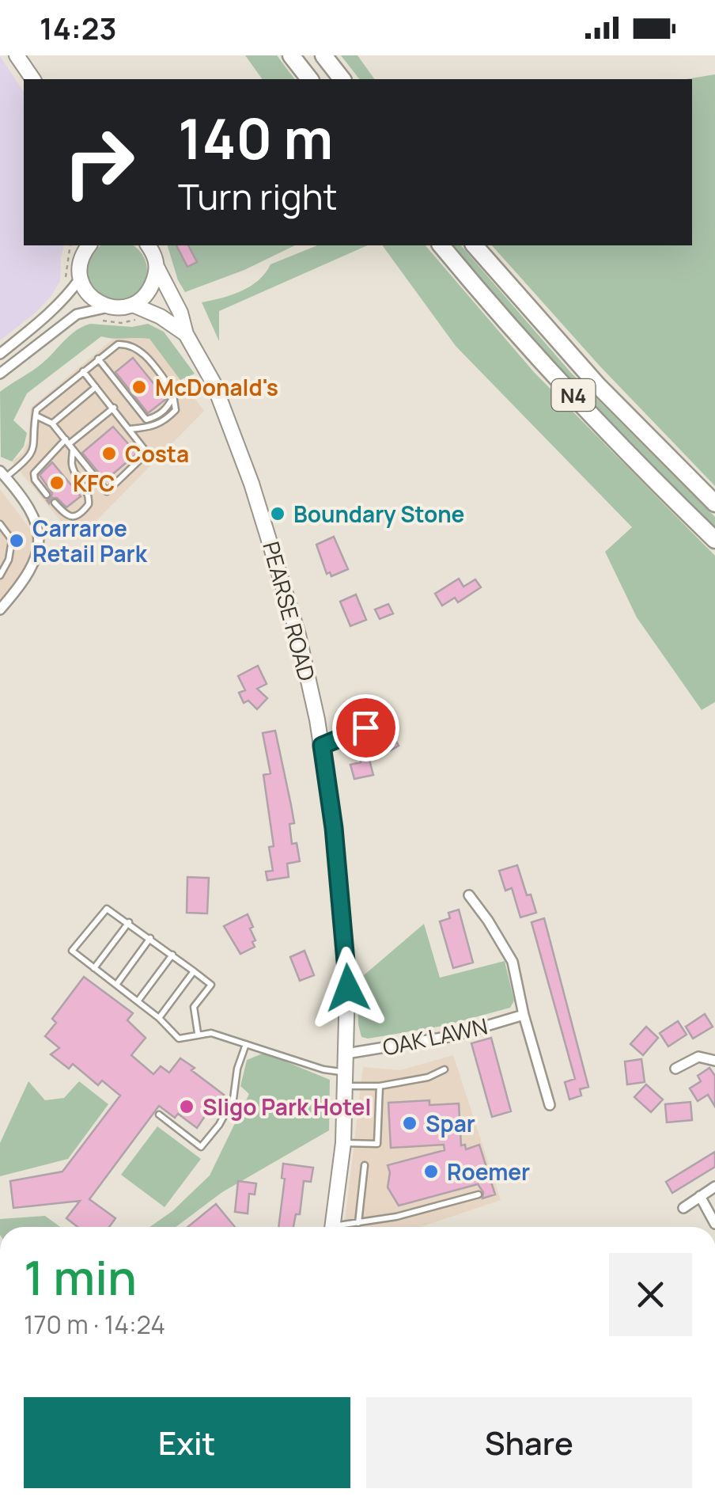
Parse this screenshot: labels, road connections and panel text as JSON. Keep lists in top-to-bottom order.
{
  "streets": {
    "highway": ["N4"],
    "main road": ["PEARSE ROAD"],
    "street": ["OAK LAWN"]
  },
  "crossings": [
    ["PEARSE ROAD", "OAK LAWN"]
  ],
  "places": [
    "McDonald's",
    "Costa",
    "KFC",
    "Boundary Stone",
    "Carraroe Retail Park",
    "Sligo Park Hotel",
    "Spar",
    "Roemer"
  ],
  "page": {
    "status": "14:23",
    "turn": ["140 m", "Turn right"],
    "heading": ["1 min", "170 m · 14:24"],
    "buttons": ["Exit", "Share"]
  }
}
